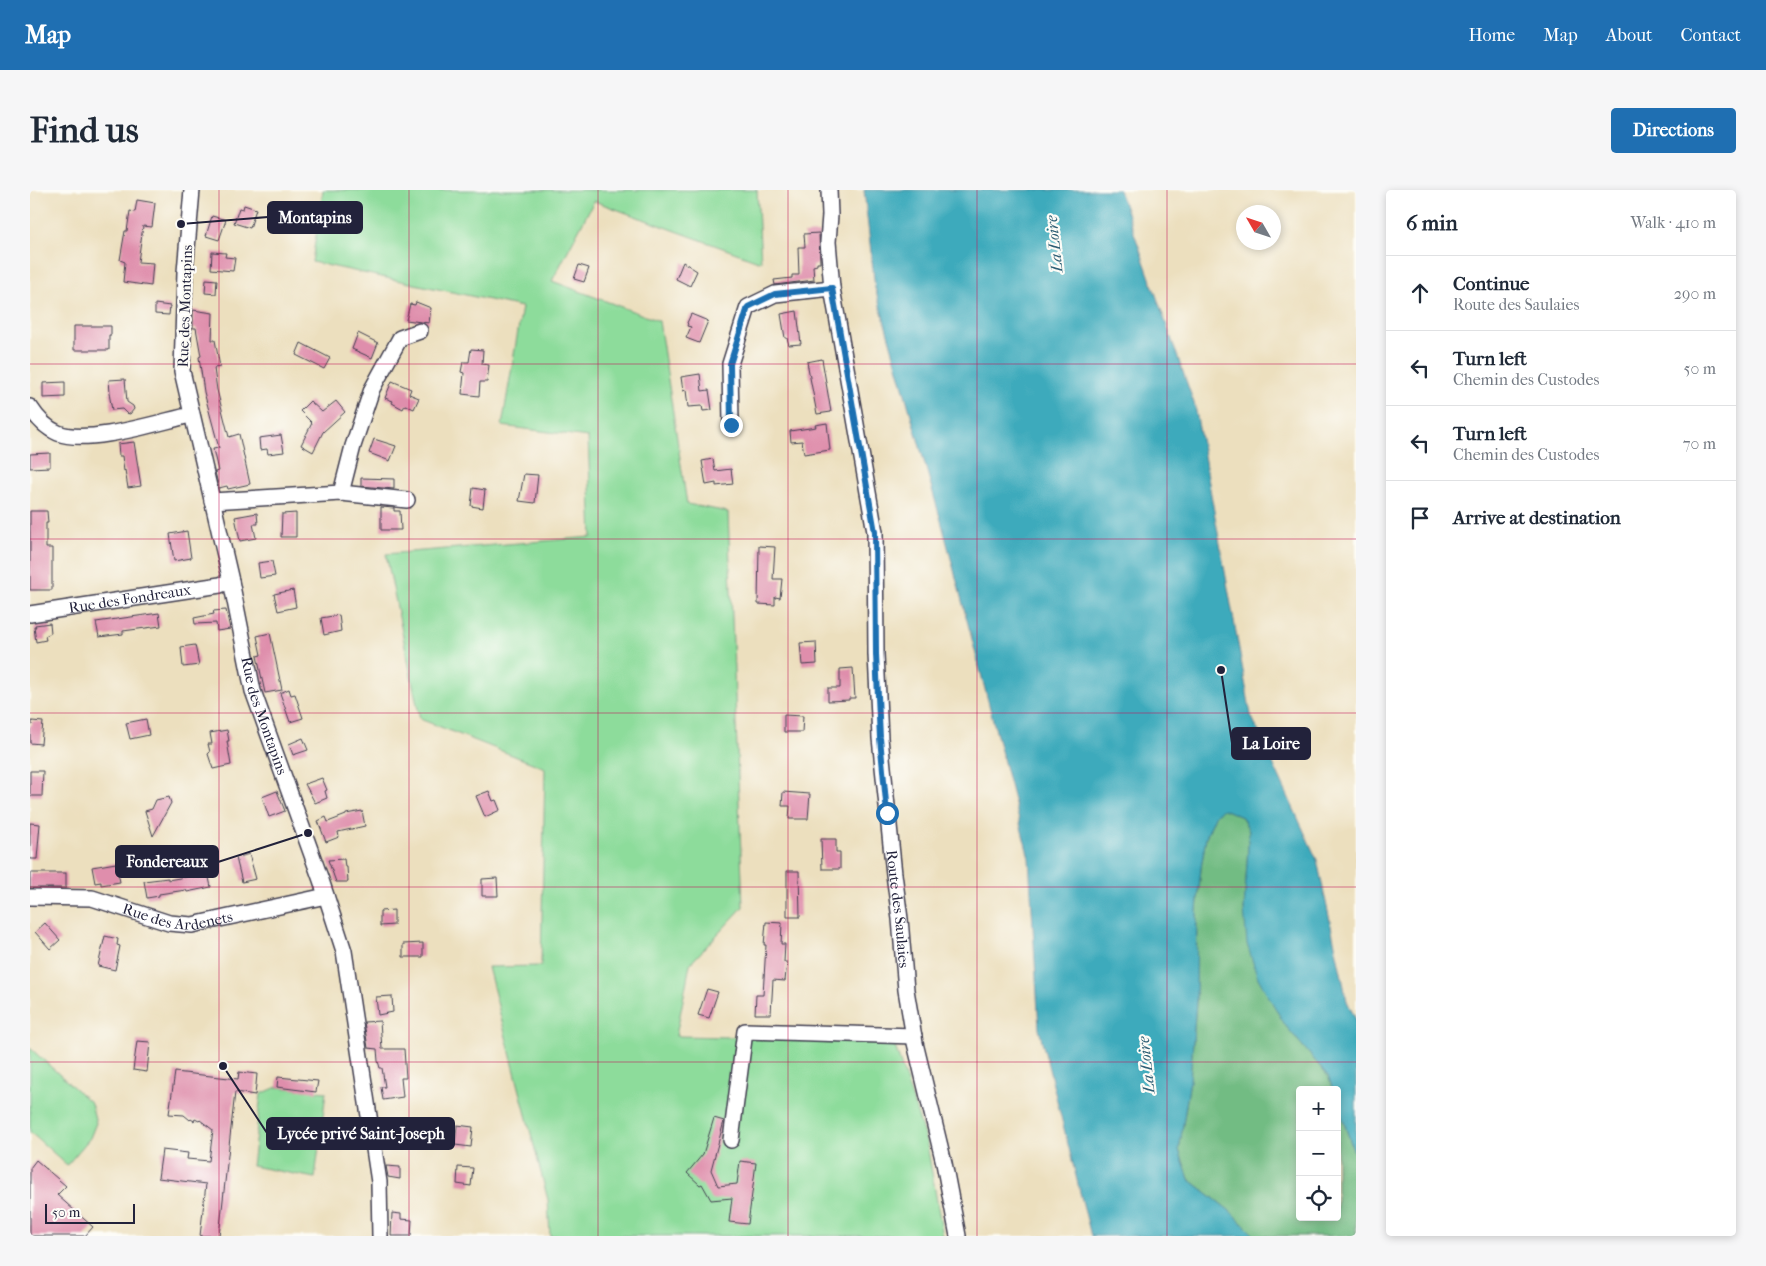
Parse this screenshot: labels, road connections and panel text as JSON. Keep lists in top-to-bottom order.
{
  "streets": {
    "street": [
      "Rue des Montapins",
      "Rue des Fondreaux",
      "Route des Saulaies",
      "Rue des Ardenets"
    ]
  },
  "crossings": [
    ["Rue des Montapins", "Rue des Fondreaux"],
    ["Rue des Montapins", "Rue des Ardenets"]
  ],
  "water": ["La Loire"],
  "places": [
    "Montapins",
    "La Loire",
    "Fondereaux",
    "Lycée privé Saint-Joseph"
  ],
  "scale_bar": "50 m",
  "north": "top left",
  "page": {
    "header": "Map",
    "nav": [
      "Home",
      "Map",
      "About",
      "Contact"
    ],
    "buttons": "Directions",
    "title": "Find us",
    "heading": ["6 min", "Walk · 410 m"],
    "list": [
      ["Continue", "Route des Saulaies", "290 m"],
      ["Turn left", "Chemin des Custodes", "50 m"],
      ["Turn left", "Chemin des Custodes", "70 m"],
      "Arrive at destination"
    ],
    "map_buttons": ["+", "−"],
    "scale": "50 m"
  }
}
